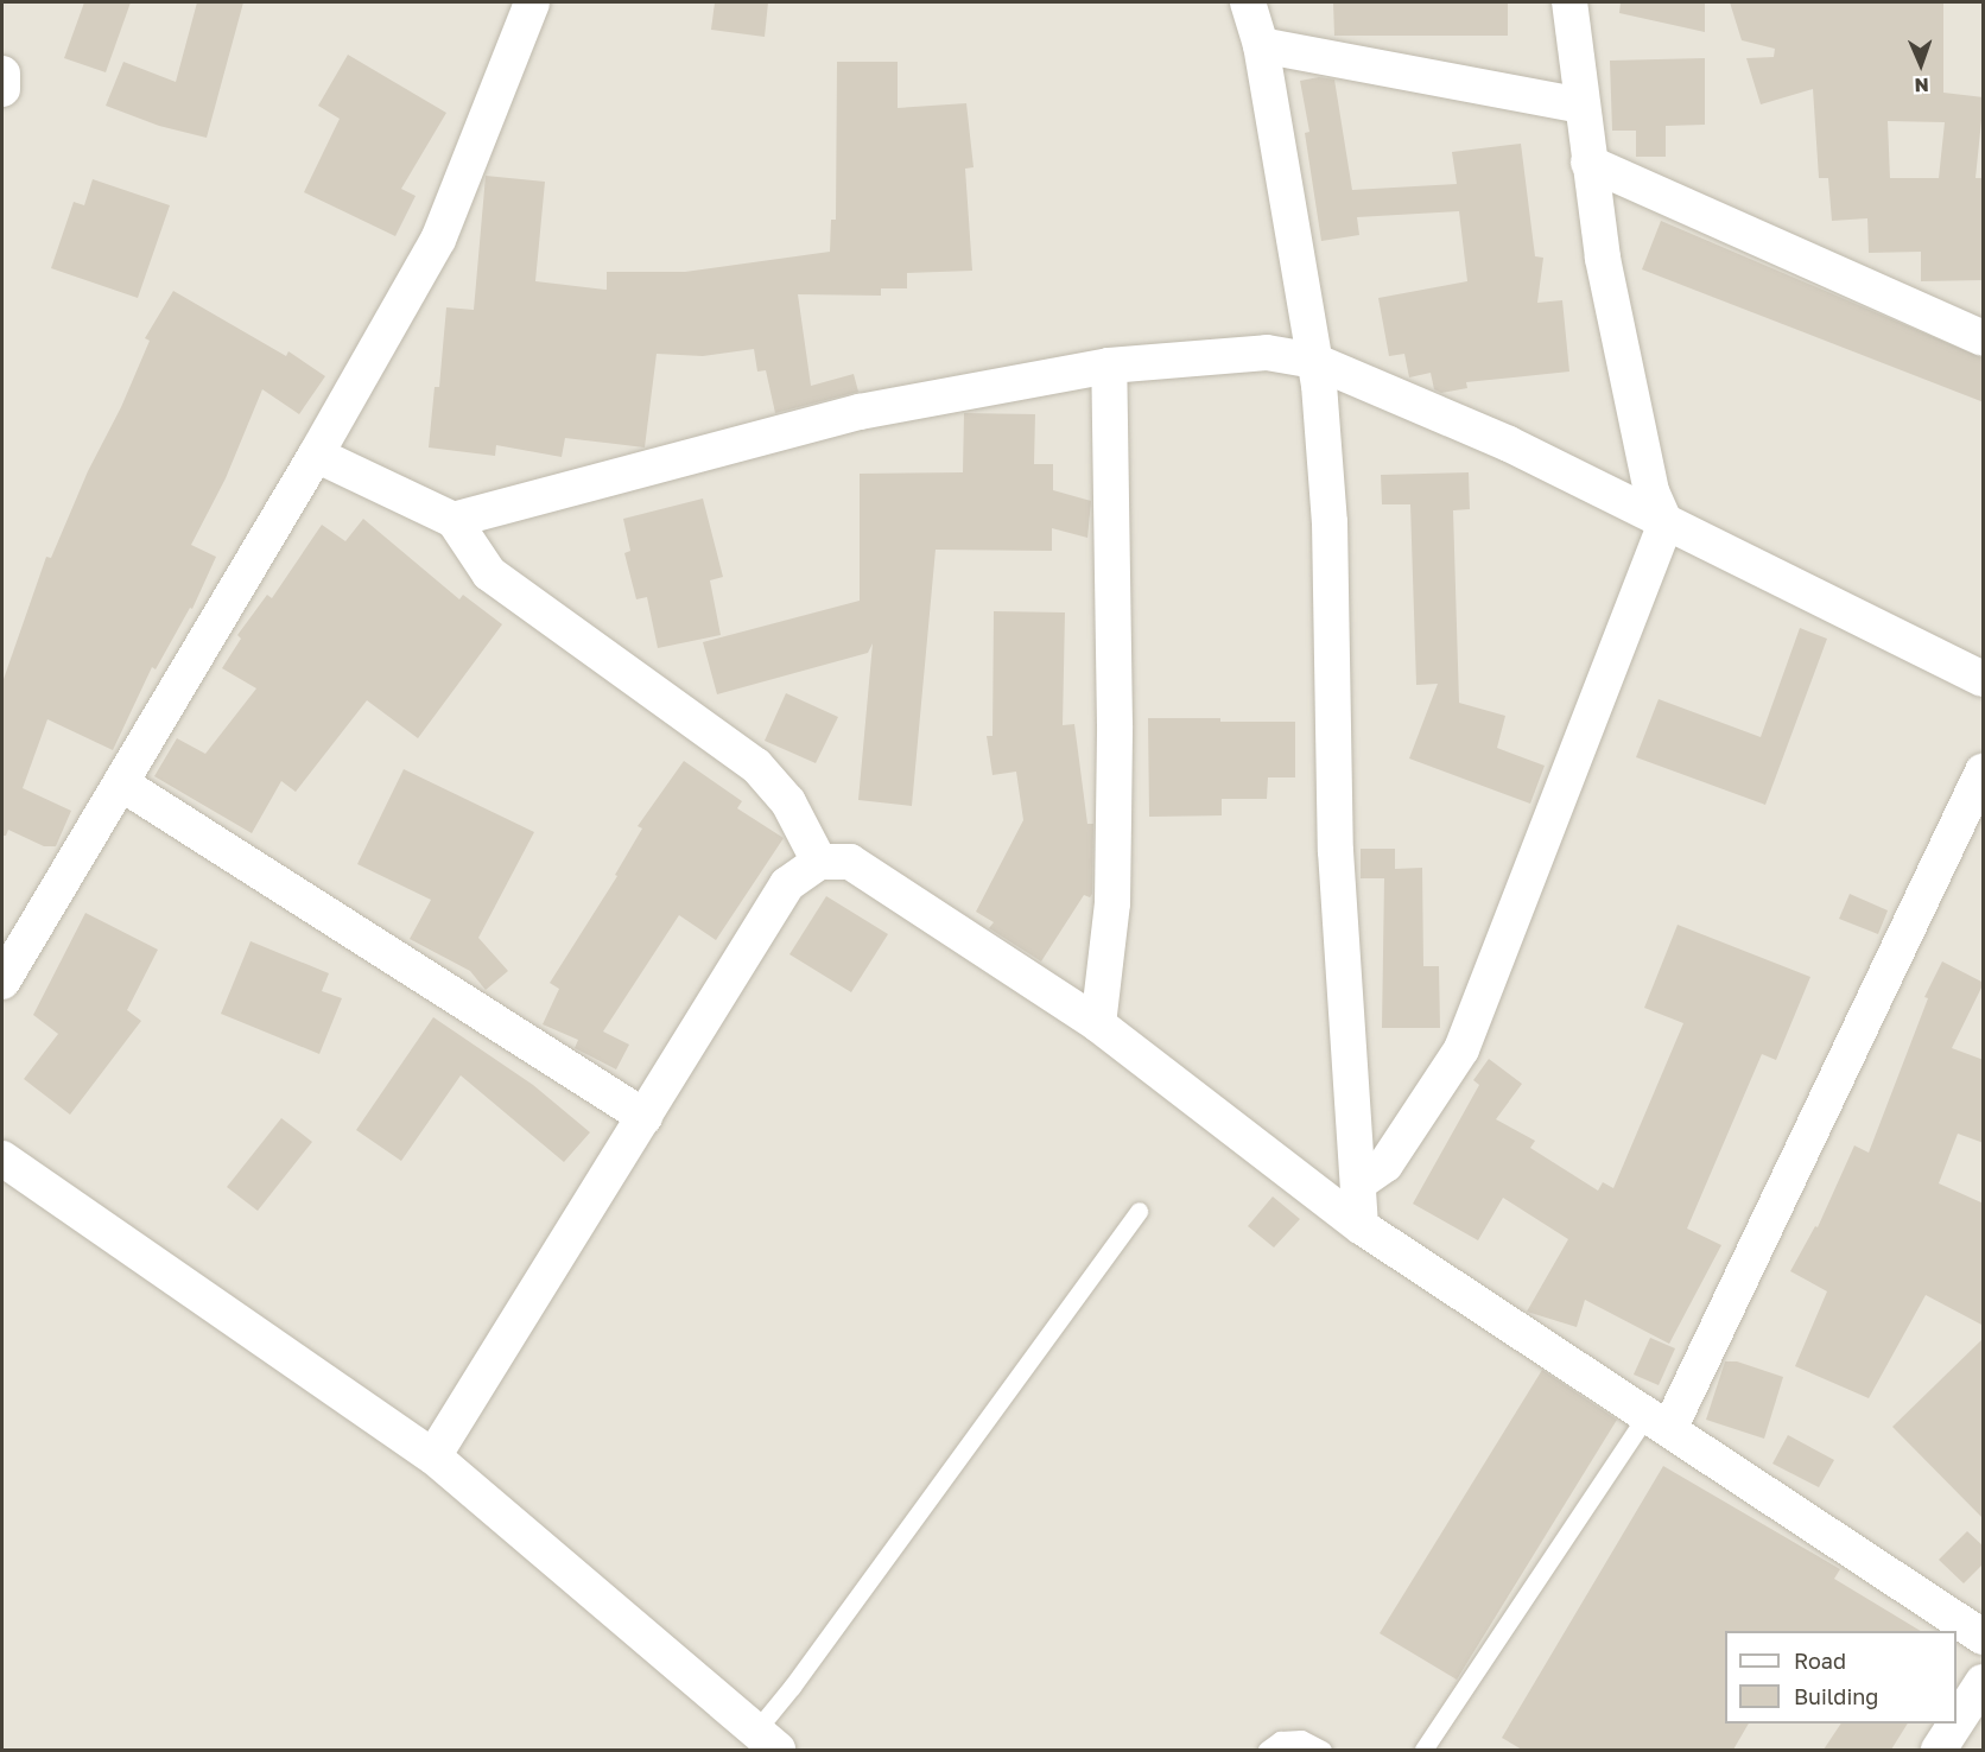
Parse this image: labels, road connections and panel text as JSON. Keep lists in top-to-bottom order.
{
  "legend": ["Road", "Building"],
  "north": "bottom"
}
